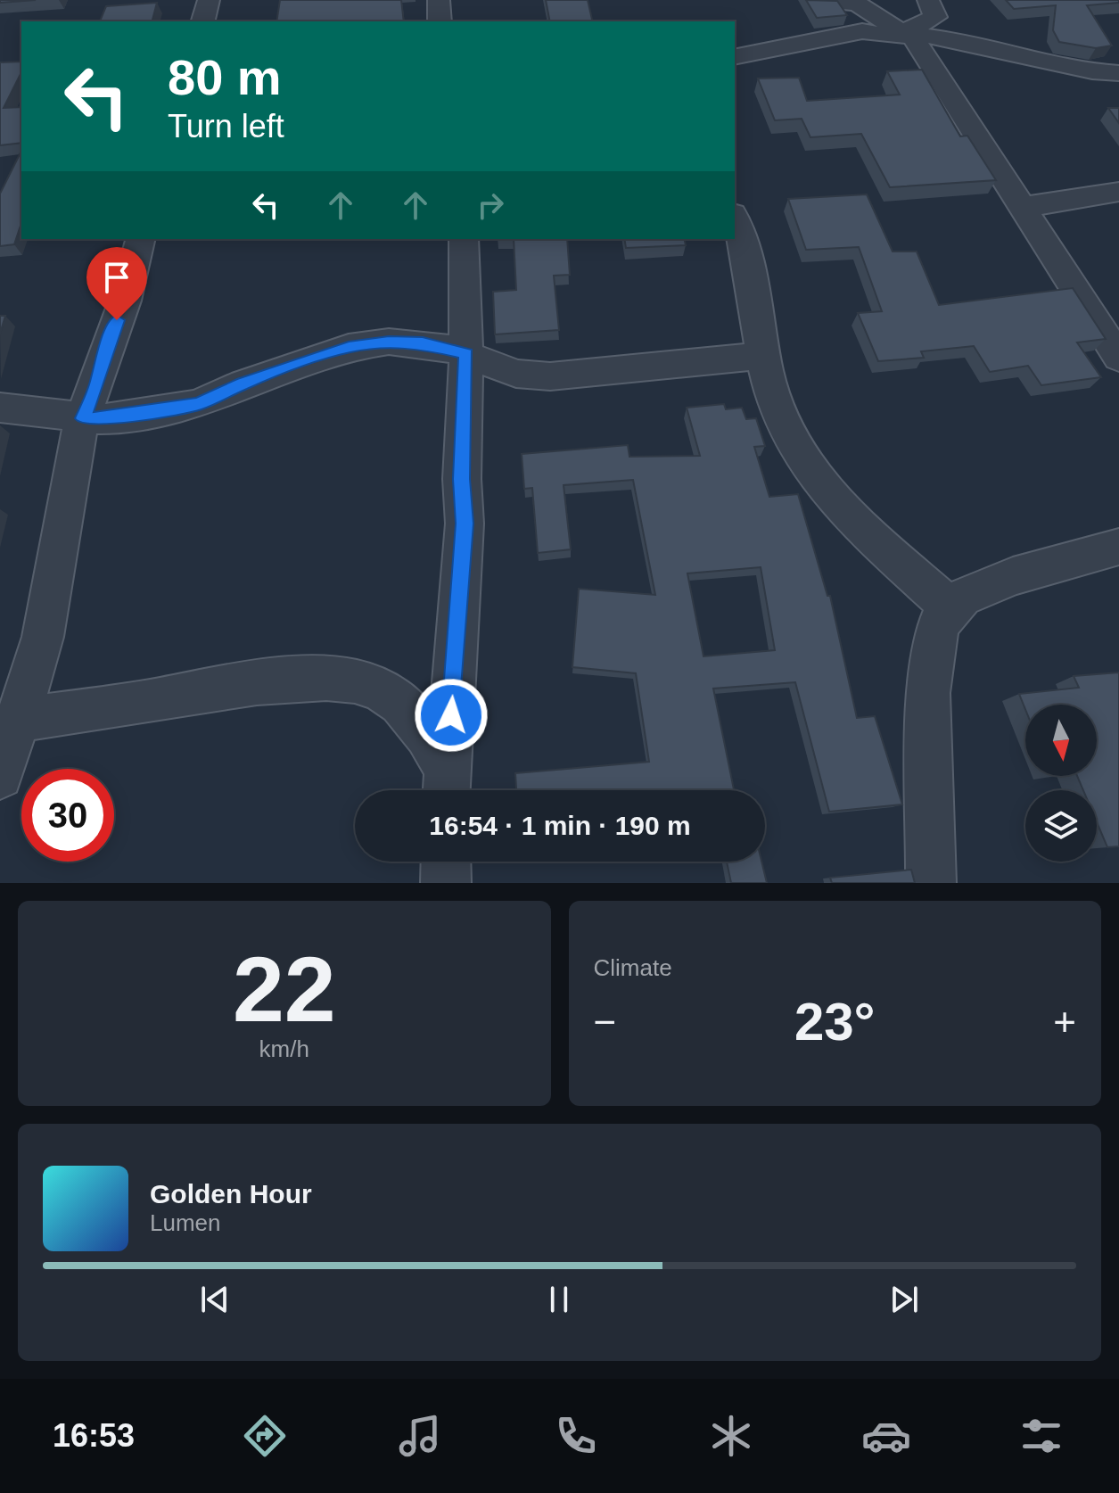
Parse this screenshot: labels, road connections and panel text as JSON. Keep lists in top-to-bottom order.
{
  "north": "bottom",
  "page": {
    "turn": ["80 m", "Turn left"],
    "limit": "30",
    "trip": "16:54 · 1 min · 190 m",
    "tile": [
      ["22", "km/h"],
      "Climate"
    ],
    "heat": ["−", "23°", "+"],
    "song": ["Golden Hour", "Lumen"],
    "tabs": "16:53"
  }
}
